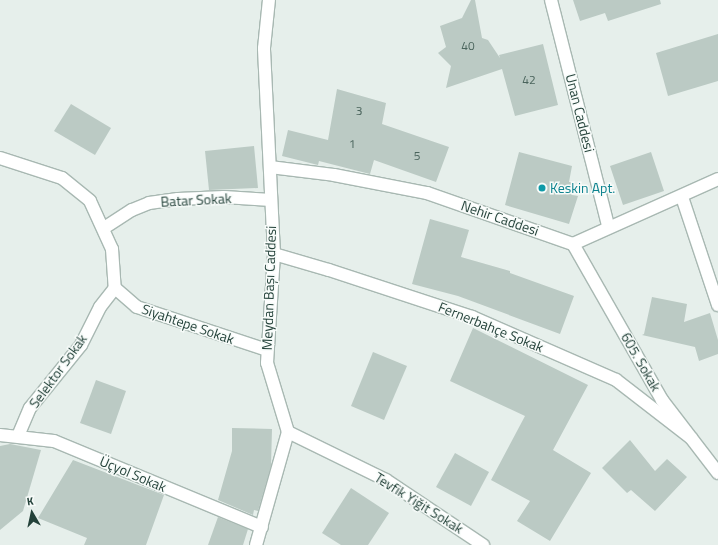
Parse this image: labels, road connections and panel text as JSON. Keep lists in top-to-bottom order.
{
  "streets": {
    "street": [
      "Unan Caddesi",
      "Batar Sokak",
      "Nehir Caddesi",
      "Meydan Başı Caddesi",
      "Siyahtepe Sokak",
      "Fernerbahçe Sokak",
      "605. Sokak",
      "Selektor Sokak",
      "Üçyol Sokak",
      "Tevfik Yiğit Sokak"
    ]
  },
  "crossings": [
    ["Batar Sokak", "Meydan Başı Caddesi"],
    ["Nehir Caddesi", "Meydan Başı Caddesi"],
    ["Nehir Caddesi", "605. Sokak"],
    ["Meydan Başı Caddesi", "Siyahtepe Sokak"],
    ["Meydan Başı Caddesi", "Fernerbahçe Sokak"],
    ["Meydan Başı Caddesi", "Tevfik Yiğit Sokak"],
    ["Siyahtepe Sokak", "Selektor Sokak"],
    ["Fernerbahçe Sokak", "605. Sokak"],
    ["Selektor Sokak", "Üçyol Sokak"]
  ],
  "places": ["Keskin Apt."],
  "house_numbers": [
    "40",
    "42",
    "3",
    "1",
    "5"
  ],
  "north": "top"
}
